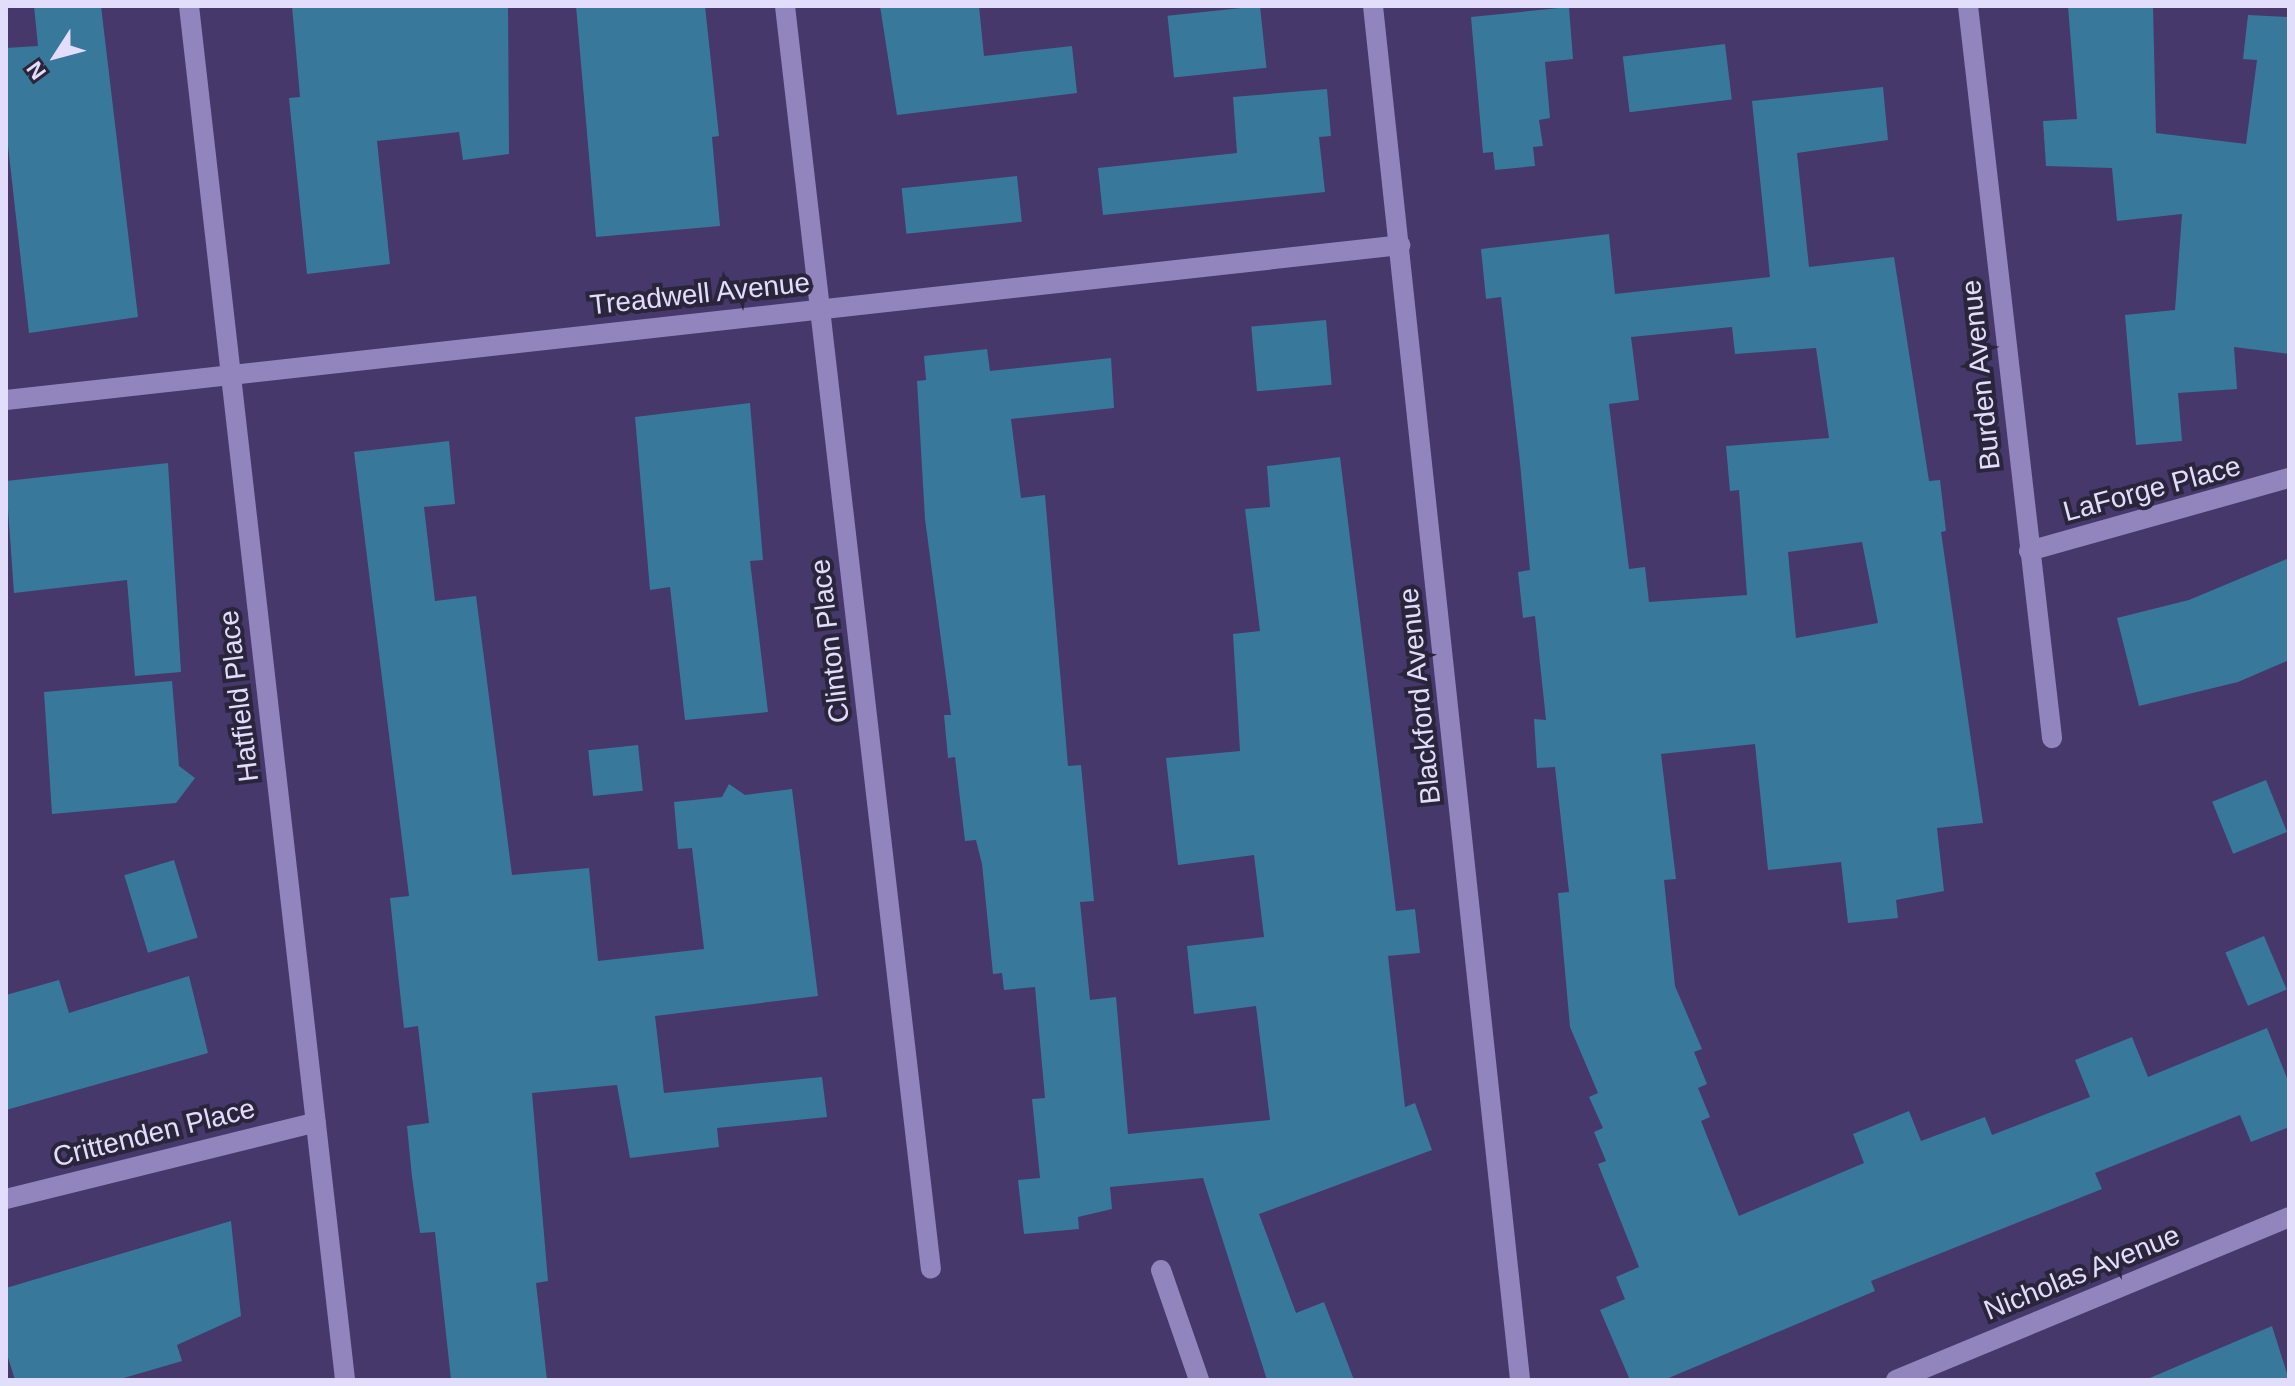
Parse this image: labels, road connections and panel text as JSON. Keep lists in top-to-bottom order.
{
  "streets": {
    "street": [
      "Treadwell Avenue",
      "Burden Avenue",
      "LaForge Place",
      "Clinton Place",
      "Hatfield Place",
      "Blackford Avenue",
      "Crittenden Place",
      "Nicholas Avenue"
    ]
  },
  "crossings": [
    ["Treadwell Avenue", "Clinton Place"],
    ["Treadwell Avenue", "Hatfield Place"],
    ["Treadwell Avenue", "Blackford Avenue"],
    ["Burden Avenue", "LaForge Place"],
    ["Hatfield Place", "Crittenden Place"]
  ],
  "north": "bottom left"
}
